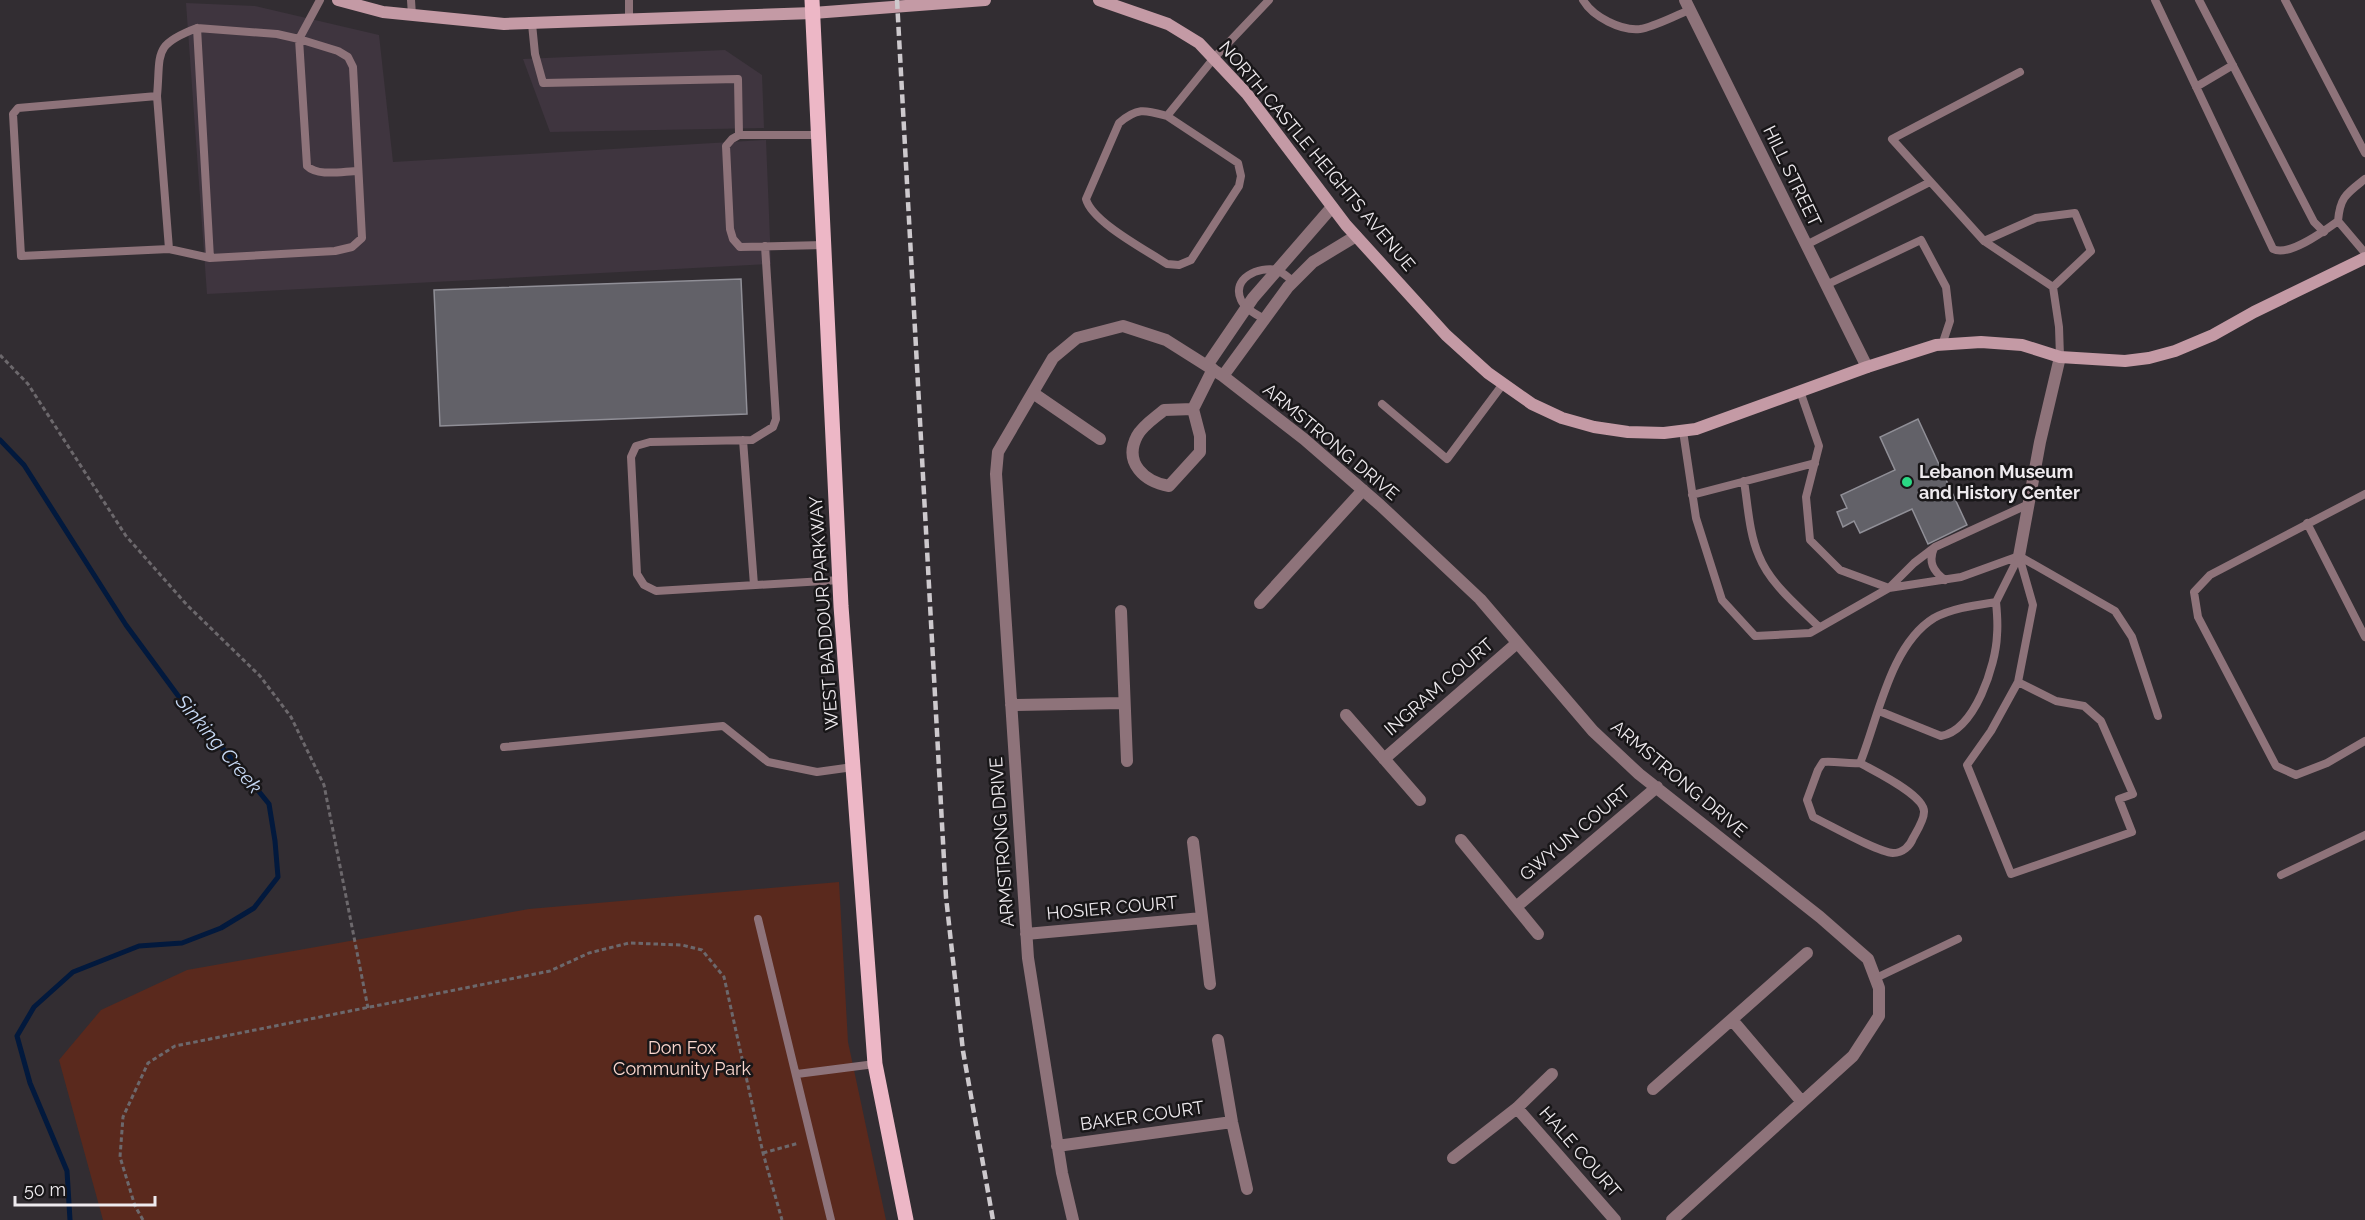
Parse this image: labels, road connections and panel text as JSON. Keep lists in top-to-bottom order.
{
  "streets": {
    "main road": ["WEST BADDOUR PARKWAY"],
    "street": [
      "NORTH CASTLE HEIGHTS AVENUE",
      "HILL STREET",
      "ARMSTRONG DRIVE",
      "INGRAM COURT",
      "GWYUN COURT",
      "HOSIER COURT",
      "BAKER COURT",
      "HALE COURT"
    ]
  },
  "crossings": [
    ["NORTH CASTLE HEIGHTS AVENUE", "HILL STREET"],
    ["ARMSTRONG DRIVE", "INGRAM COURT"],
    ["ARMSTRONG DRIVE", "GWYUN COURT"],
    ["ARMSTRONG DRIVE", "HOSIER COURT"],
    ["ARMSTRONG DRIVE", "BAKER COURT"]
  ],
  "water": ["Sinking Creek"],
  "parks": ["Don Fox Community Park"],
  "places": ["Lebanon Museum and History Center"],
  "scale_bar": "50 m"
}
